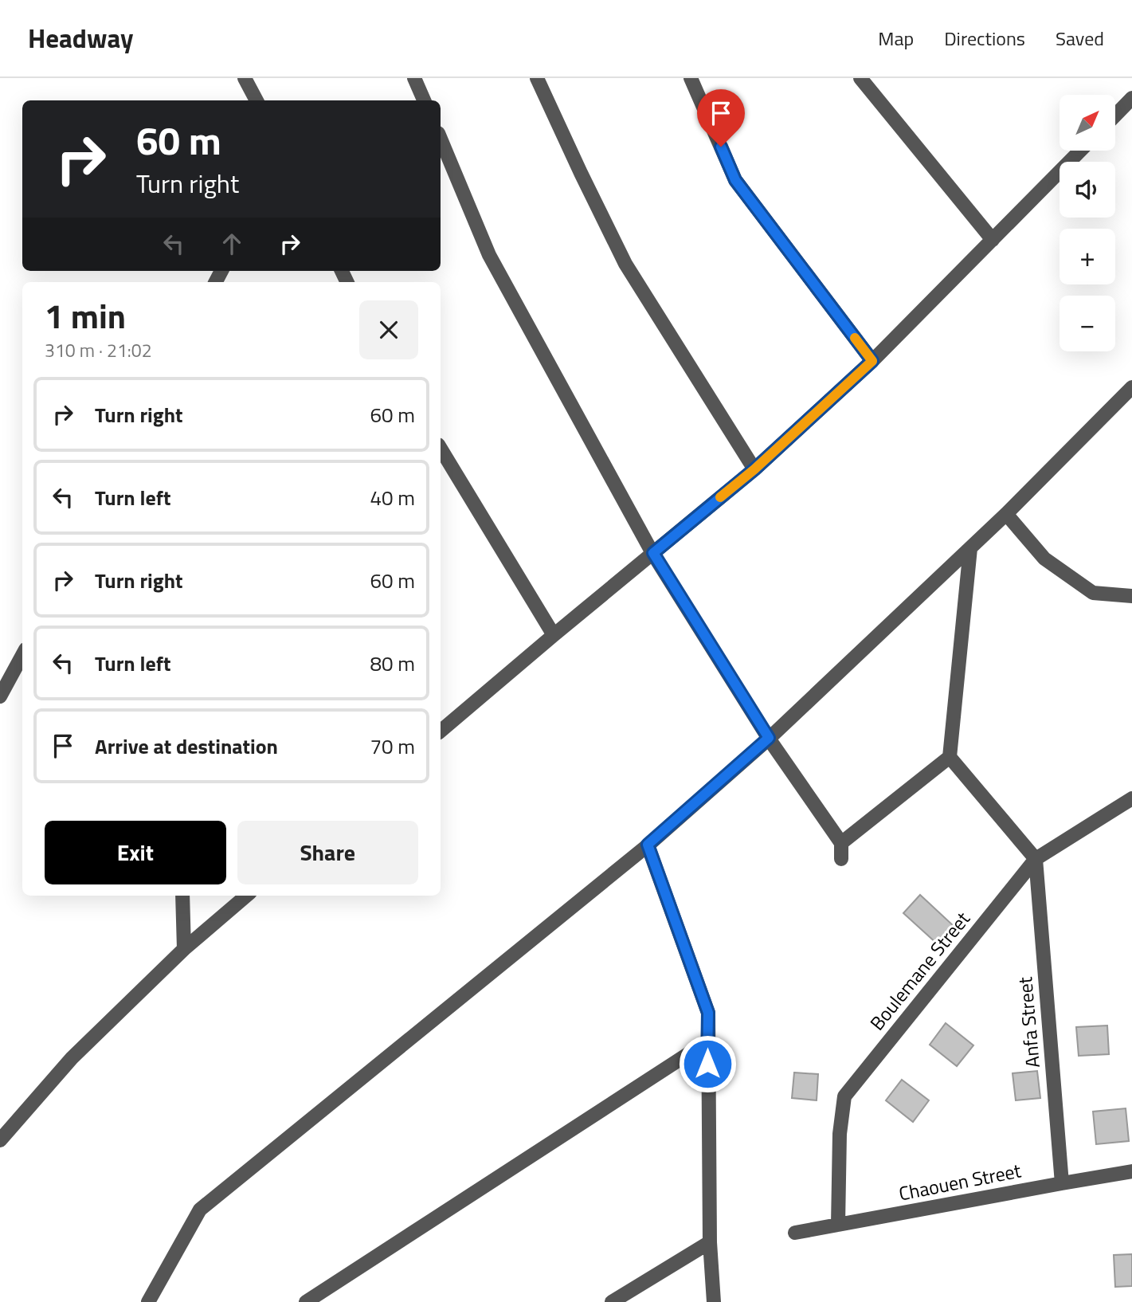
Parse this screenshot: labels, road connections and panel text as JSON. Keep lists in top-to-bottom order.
{
  "streets": {
    "street": ["Boulemane Street", "Anfa Street", "Chaouen Street"]
  },
  "crossings": [
    ["Boulemane Street", "Anfa Street"],
    ["Boulemane Street", "Chaouen Street"],
    ["Anfa Street", "Chaouen Street"]
  ],
  "north": "top right",
  "page": {
    "header": "Headway",
    "nav": ["Map", "Directions", "Saved"],
    "map_buttons": ["+", "−"],
    "turn": ["60 m", "Turn right"],
    "heading": ["1 min", "310 m · 21:02"],
    "list": [
      {
        "name": "Turn right",
        "value": "60 m"
      },
      {
        "name": "Turn left",
        "value": "40 m"
      },
      {
        "name": "Turn right",
        "value": "60 m"
      },
      {
        "name": "Turn left",
        "value": "80 m"
      },
      {
        "name": "Arrive at destination",
        "value": "70 m"
      }
    ],
    "buttons": ["Exit", "Share"]
  }
}
